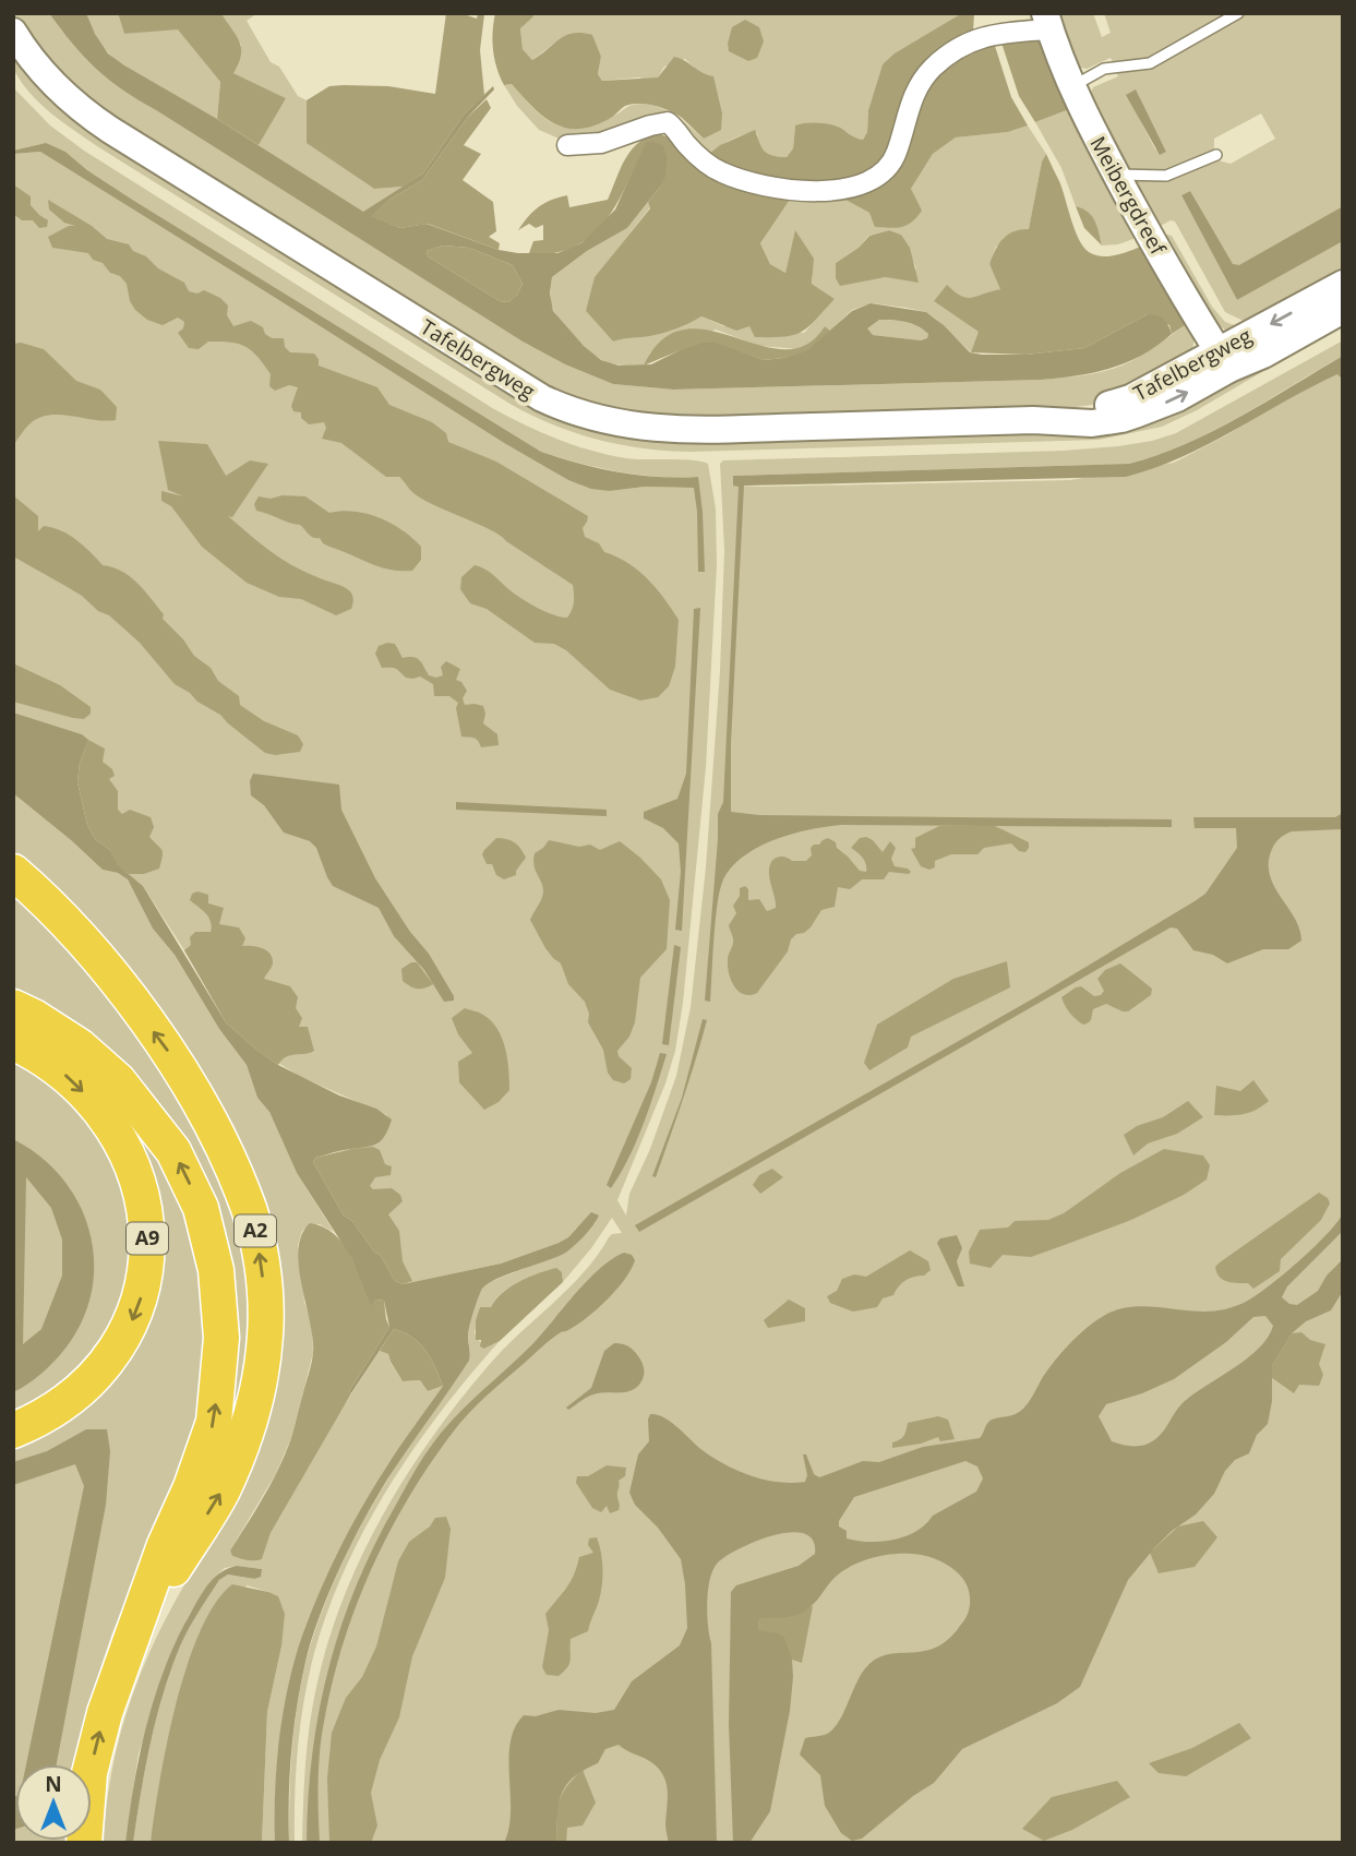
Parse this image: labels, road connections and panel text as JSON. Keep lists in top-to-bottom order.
{
  "streets": {
    "highway": ["A2", "A9"],
    "street": ["Meibergdreef", "Tafelbergweg"]
  },
  "crossings": [
    ["Meibergdreef", "Tafelbergweg"]
  ],
  "north": "top"
}
